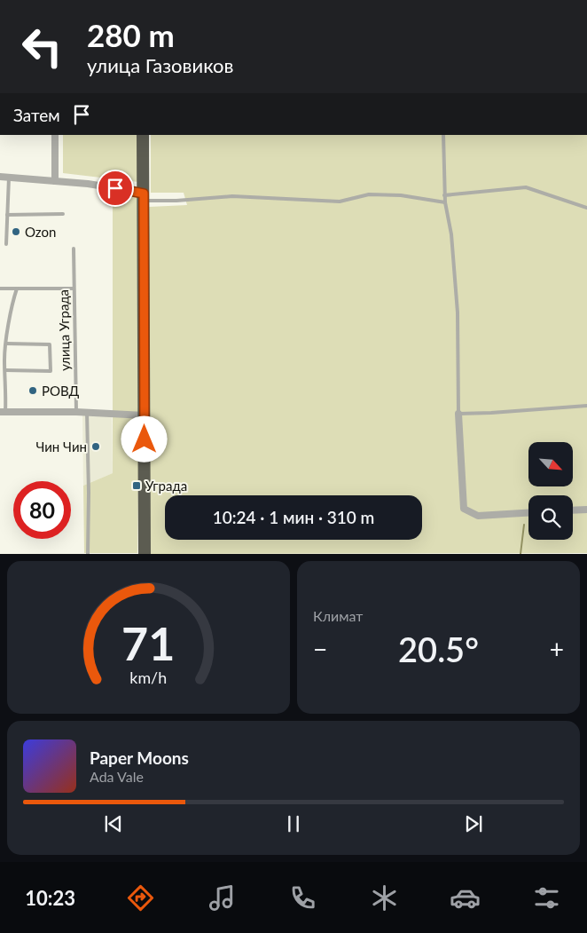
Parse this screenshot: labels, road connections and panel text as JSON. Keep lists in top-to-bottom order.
{
  "streets": {
    "lane": ["улица Уграда"]
  },
  "places": {
    "other": ["Ozon", "РОВД", "Чин Чин"],
    "transit": ["Уграда"]
  },
  "north": "bottom right",
  "page": {
    "turn": ["280 m", "улица Газовиков"],
    "then": "Затем",
    "limit": "80",
    "trip": "10:24 · 1 мин · 310 m",
    "tile": "Климат",
    "heat": ["−", "20.5°", "+"],
    "song": ["Paper Moons", "Ada Vale"],
    "tabs": "10:23",
    "gauge": ["71", "km/h"]
  }
}
